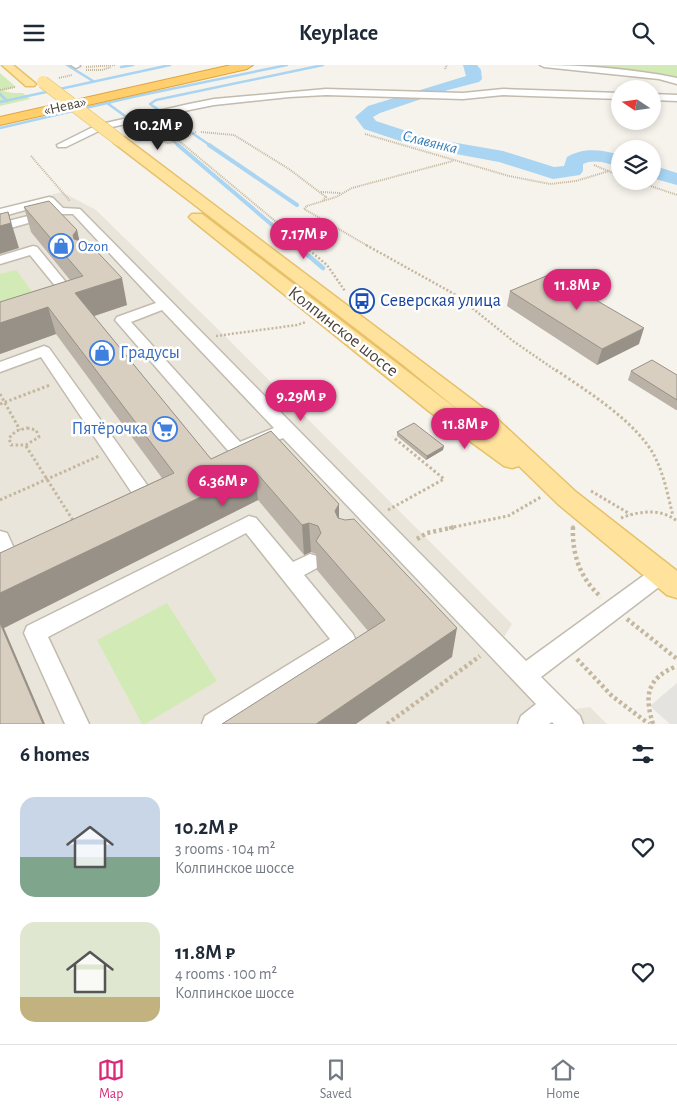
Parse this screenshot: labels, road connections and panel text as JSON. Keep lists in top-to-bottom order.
{
  "streets": {
    "highway": ["«Нева»"],
    "main road": ["Колпинское шоссе"]
  },
  "water": ["Славянка"],
  "places": {
    "shop": ["Ozon", "Градусы"],
    "bus stop": ["Северская улица"],
    "supermarket": ["Пятёрочка"]
  },
  "north": "left",
  "page": {
    "header": "Keyplace",
    "price": [
      "10.2M ₽",
      "7.17M ₽",
      "11.8M ₽",
      "9.29M ₽",
      "11.8M ₽",
      "6.36M ₽"
    ],
    "heading": "6 homes",
    "list": [
      {
        "name": "10.2M ₽",
        "note": "3 rooms · 104 m² · Колпинское шоссе"
      },
      {
        "name": "11.8M ₽",
        "note": "4 rooms · 100 m² · Колпинское шоссе"
      }
    ],
    "tabs": ["Map", "Saved", "Home"]
  }
}
